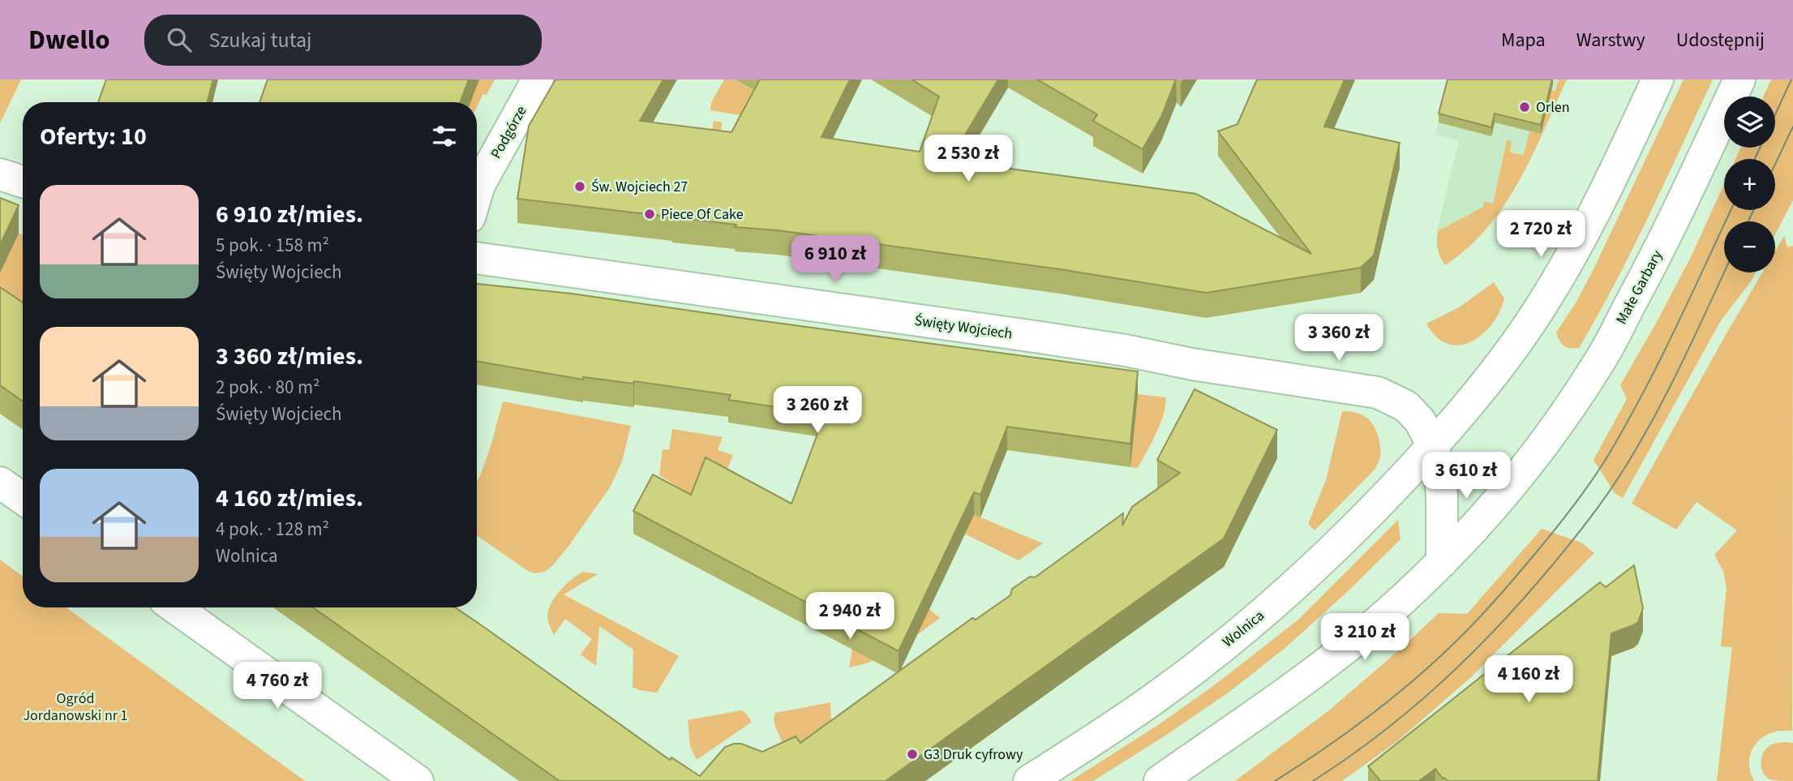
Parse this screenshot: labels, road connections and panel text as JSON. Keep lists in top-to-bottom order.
{
  "streets": {
    "street": [
      "Podgórze",
      "Małe Garbary",
      "Święty Wojciech",
      "Wolnica"
    ]
  },
  "crossings": [
    ["Małe Garbary", "Święty Wojciech"],
    ["Święty Wojciech", "Wolnica"]
  ],
  "parks": ["Ogród Jordanowski nr 1"],
  "places": [
    "Orlen",
    "Św. Wojciech 27",
    "Piece Of Cake",
    "G3 Druk cyfrowy"
  ],
  "page": {
    "header": "Dwello",
    "search": "Szukaj tutaj",
    "nav": ["Mapa", "Warstwy", "Udostępnij"],
    "map_buttons": ["+", "−"],
    "heading": "Oferty: 10",
    "price": [
      "2 530 zł",
      "2 720 zł",
      "6 910 zł",
      "3 360 zł",
      "3 260 zł",
      "3 610 zł",
      "2 940 zł",
      "3 210 zł",
      "4 160 zł",
      "4 760 zł"
    ],
    "list": [
      {
        "name": "6 910 zł/mies.",
        "note": "5 pok. · 158 m² · Święty Wojciech"
      },
      {
        "name": "3 360 zł/mies.",
        "note": "2 pok. · 80 m² · Święty Wojciech"
      },
      {
        "name": "4 160 zł/mies.",
        "note": "4 pok. · 128 m² · Wolnica"
      }
    ]
  }
}
